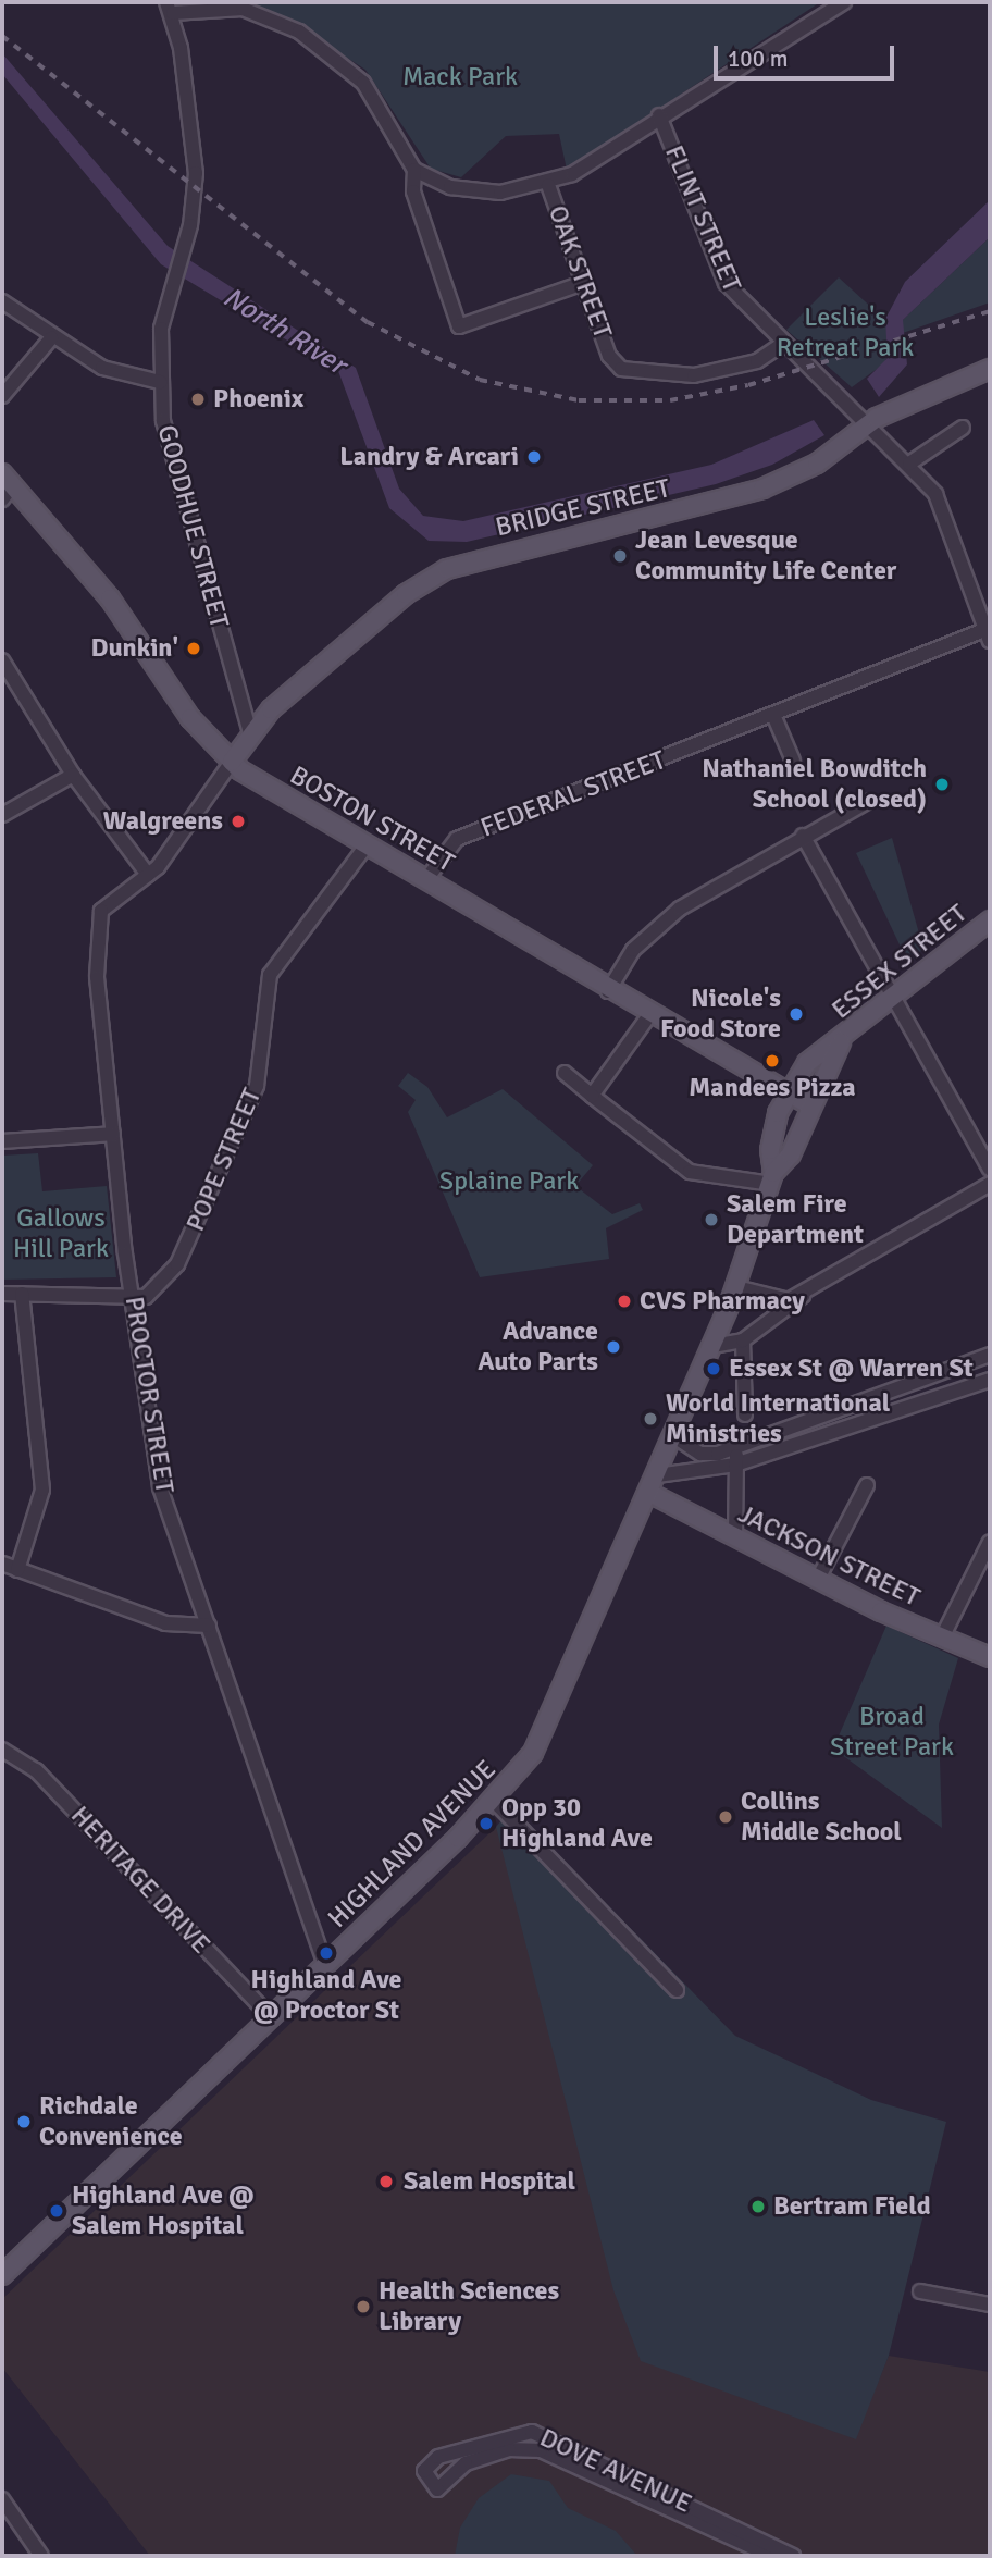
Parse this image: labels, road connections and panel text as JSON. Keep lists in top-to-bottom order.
{
  "streets": {
    "main road": [
      "BRIDGE STREET",
      "BOSTON STREET",
      "ESSEX STREET",
      "JACKSON STREET",
      "HIGHLAND AVENUE"
    ],
    "street": [
      "FLINT STREET",
      "OAK STREET",
      "GOODHUE STREET",
      "FEDERAL STREET",
      "POPE STREET",
      "PROCTOR STREET",
      "HERITAGE DRIVE",
      "DOVE AVENUE"
    ]
  },
  "crossings": [
    ["FLINT STREET", "OAK STREET"],
    ["FLINT STREET", "BRIDGE STREET"],
    ["FLINT STREET", "FEDERAL STREET"],
    ["BRIDGE STREET", "GOODHUE STREET"],
    ["BRIDGE STREET", "BOSTON STREET"],
    ["BRIDGE STREET", "PROCTOR STREET"],
    ["FEDERAL STREET", "BOSTON STREET"],
    ["BOSTON STREET", "ESSEX STREET"],
    ["BOSTON STREET", "POPE STREET"],
    ["BOSTON STREET", "PROCTOR STREET"],
    ["ESSEX STREET", "HIGHLAND AVENUE"],
    ["POPE STREET", "PROCTOR STREET"],
    ["PROCTOR STREET", "HIGHLAND AVENUE"],
    ["JACKSON STREET", "HIGHLAND AVENUE"],
    ["HIGHLAND AVENUE", "HERITAGE DRIVE"]
  ],
  "water": ["North River"],
  "parks": [
    "Mack Park",
    "Leslie's Retreat Park",
    "Splaine Park",
    "Gallows Hill Park",
    "Broad Street Park"
  ],
  "places": [
    "Phoenix",
    "Landry & Arcari",
    "Jean Levesque Community Life Center",
    "Dunkin'",
    "Nathaniel Bowditch School (closed)",
    "Walgreens",
    "Nicole's Food Store",
    "Mandees Pizza",
    "Salem Fire Department",
    "CVS Pharmacy",
    "Advance Auto Parts",
    "Essex St @ Warren St",
    "World International Ministries",
    "Collins Middle School",
    "Opp 30 Highland Ave",
    "Highland Ave @ Proctor St",
    "Richdale Convenience",
    "Salem Hospital",
    "Bertram Field",
    "Highland Ave @ Salem Hospital",
    "Health Sciences Library"
  ],
  "scale_bar": "100 m"
}
